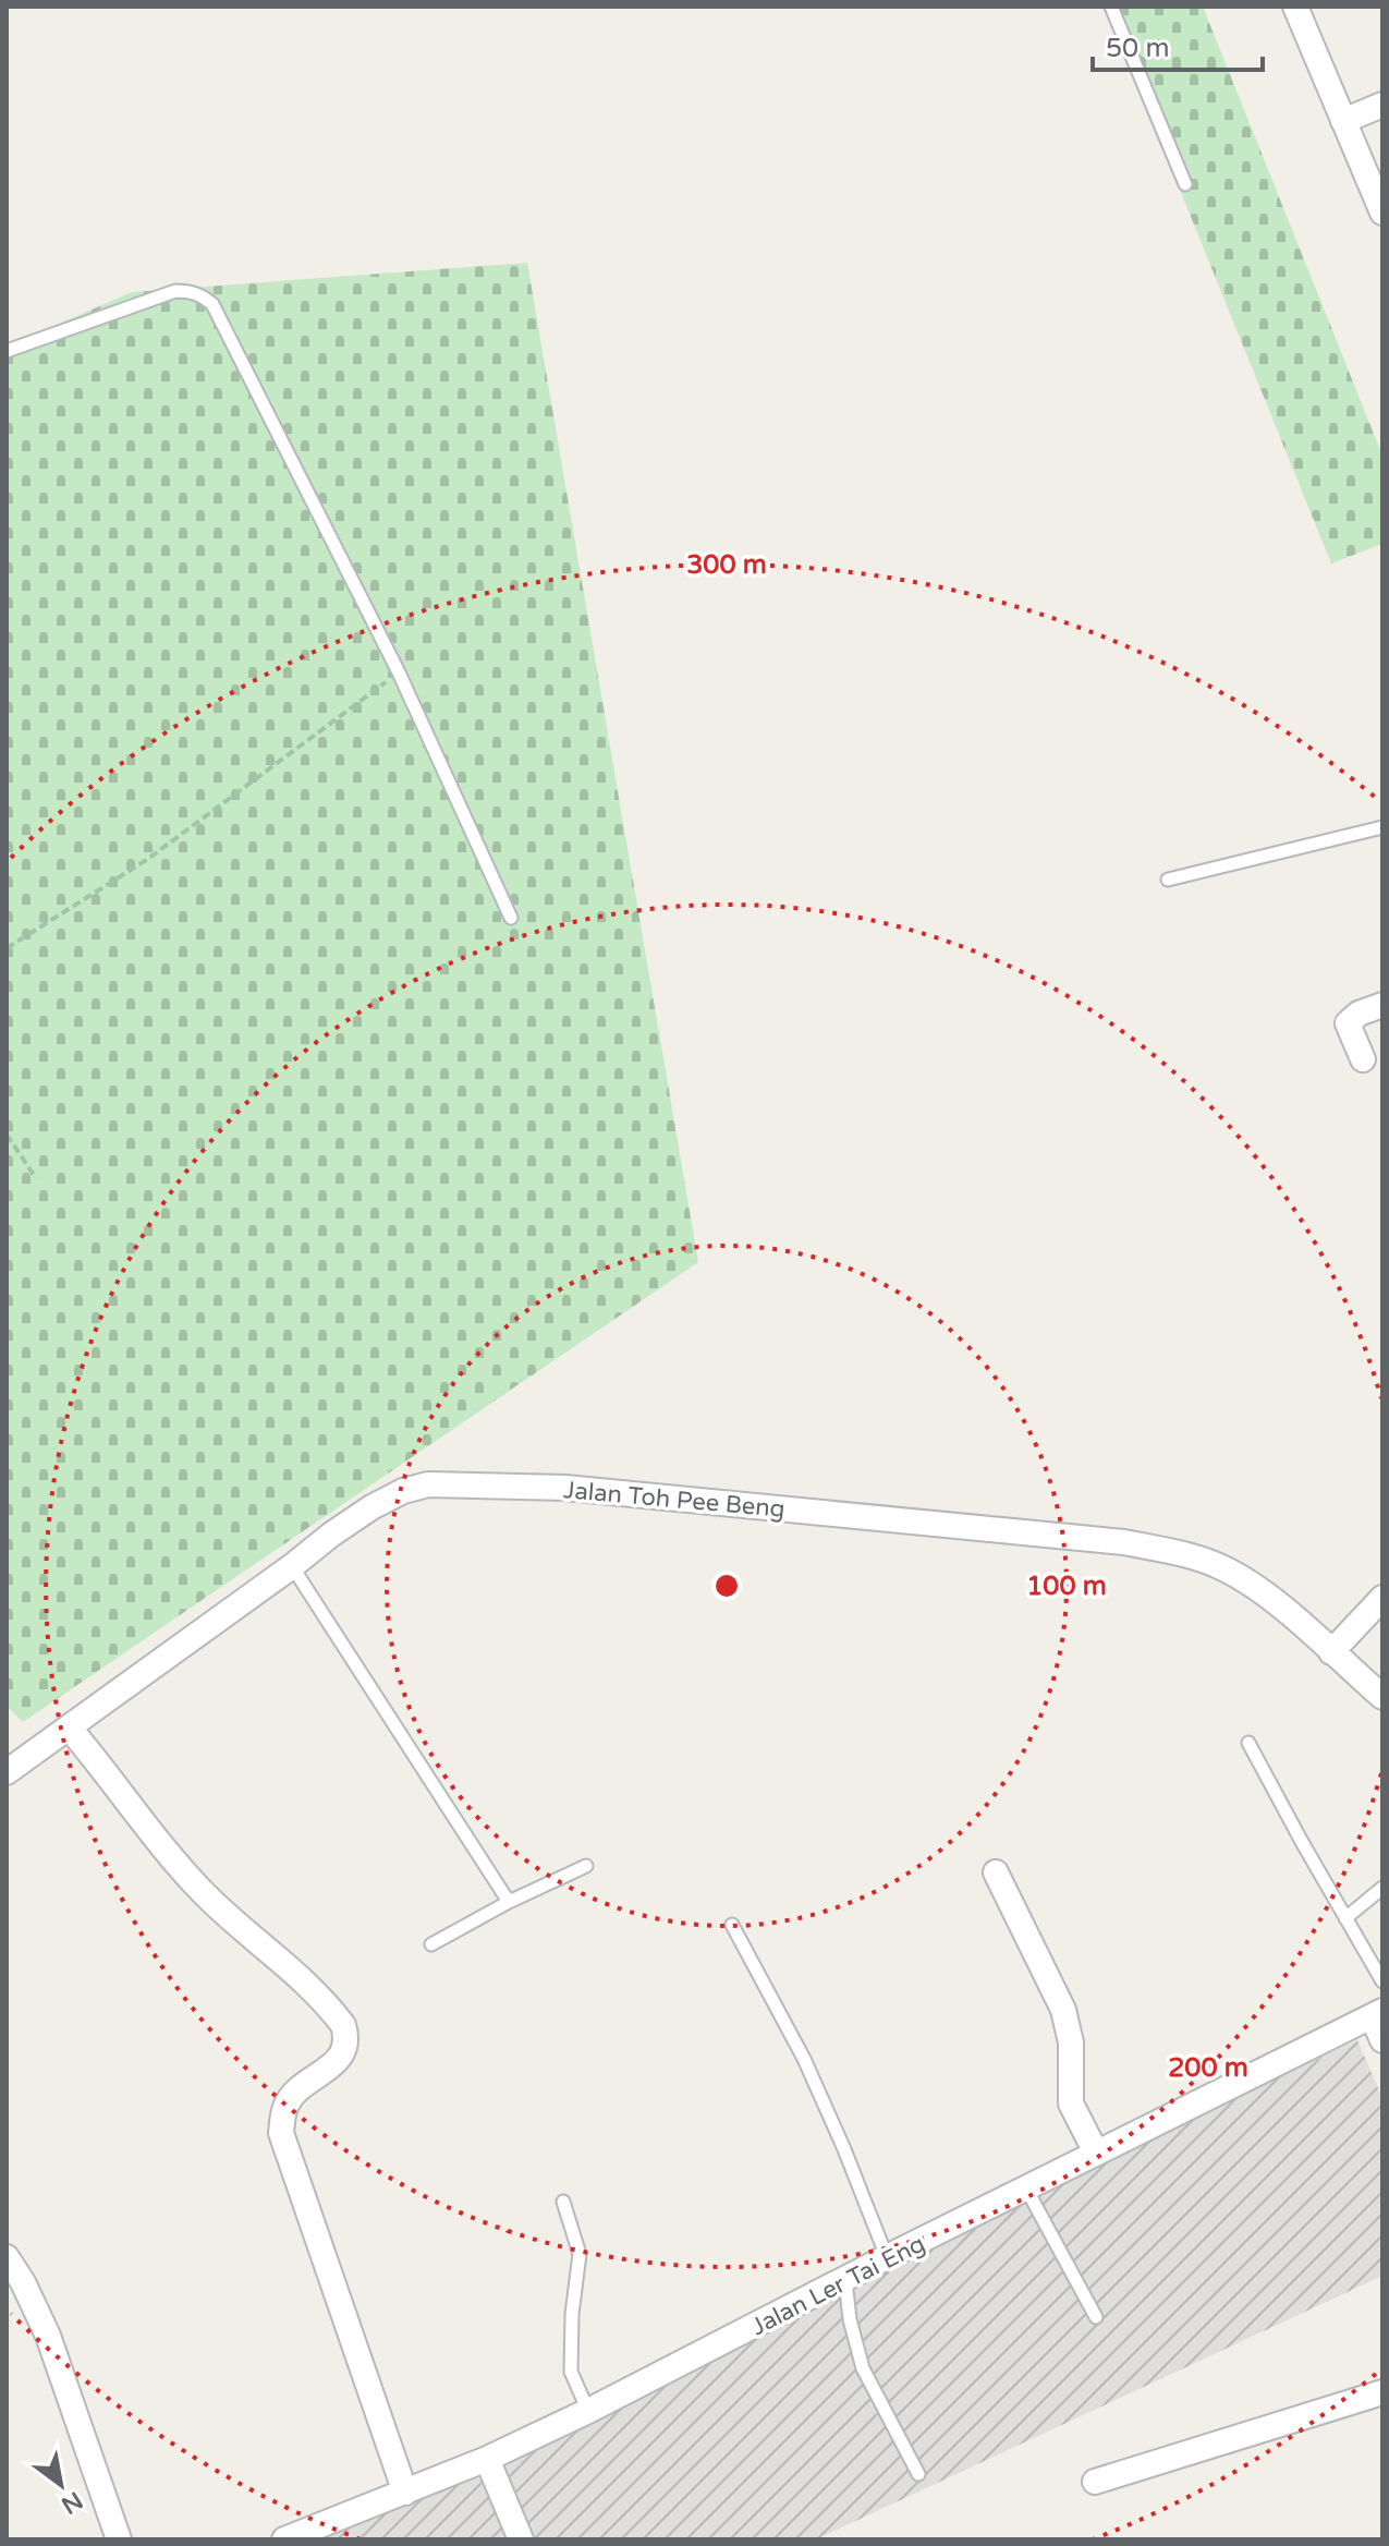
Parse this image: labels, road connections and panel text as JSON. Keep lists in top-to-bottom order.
{
  "streets": {
    "street": ["Jalan Toh Pee Beng", "Jalan Ler Tai Eng"]
  },
  "scale_bar": "50 m",
  "north": "bottom right",
  "rings": ["300 m", "100 m", "200 m"]
}
